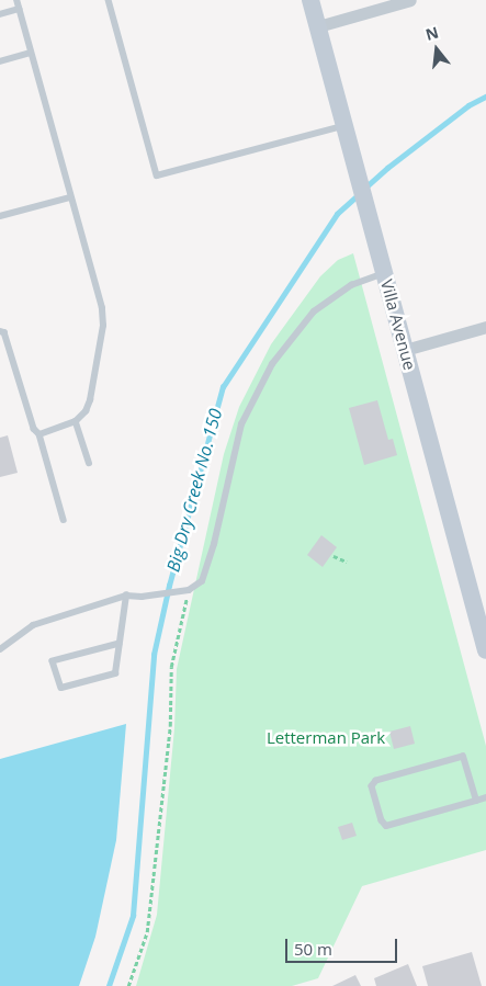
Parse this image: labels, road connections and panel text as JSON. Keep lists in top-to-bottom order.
{
  "streets": {
    "main road": ["Villa Avenue"]
  },
  "water": ["Big Dry Creek No. 150"],
  "parks": ["Letterman Park"],
  "scale_bar": "50 m",
  "north": "top"
}
